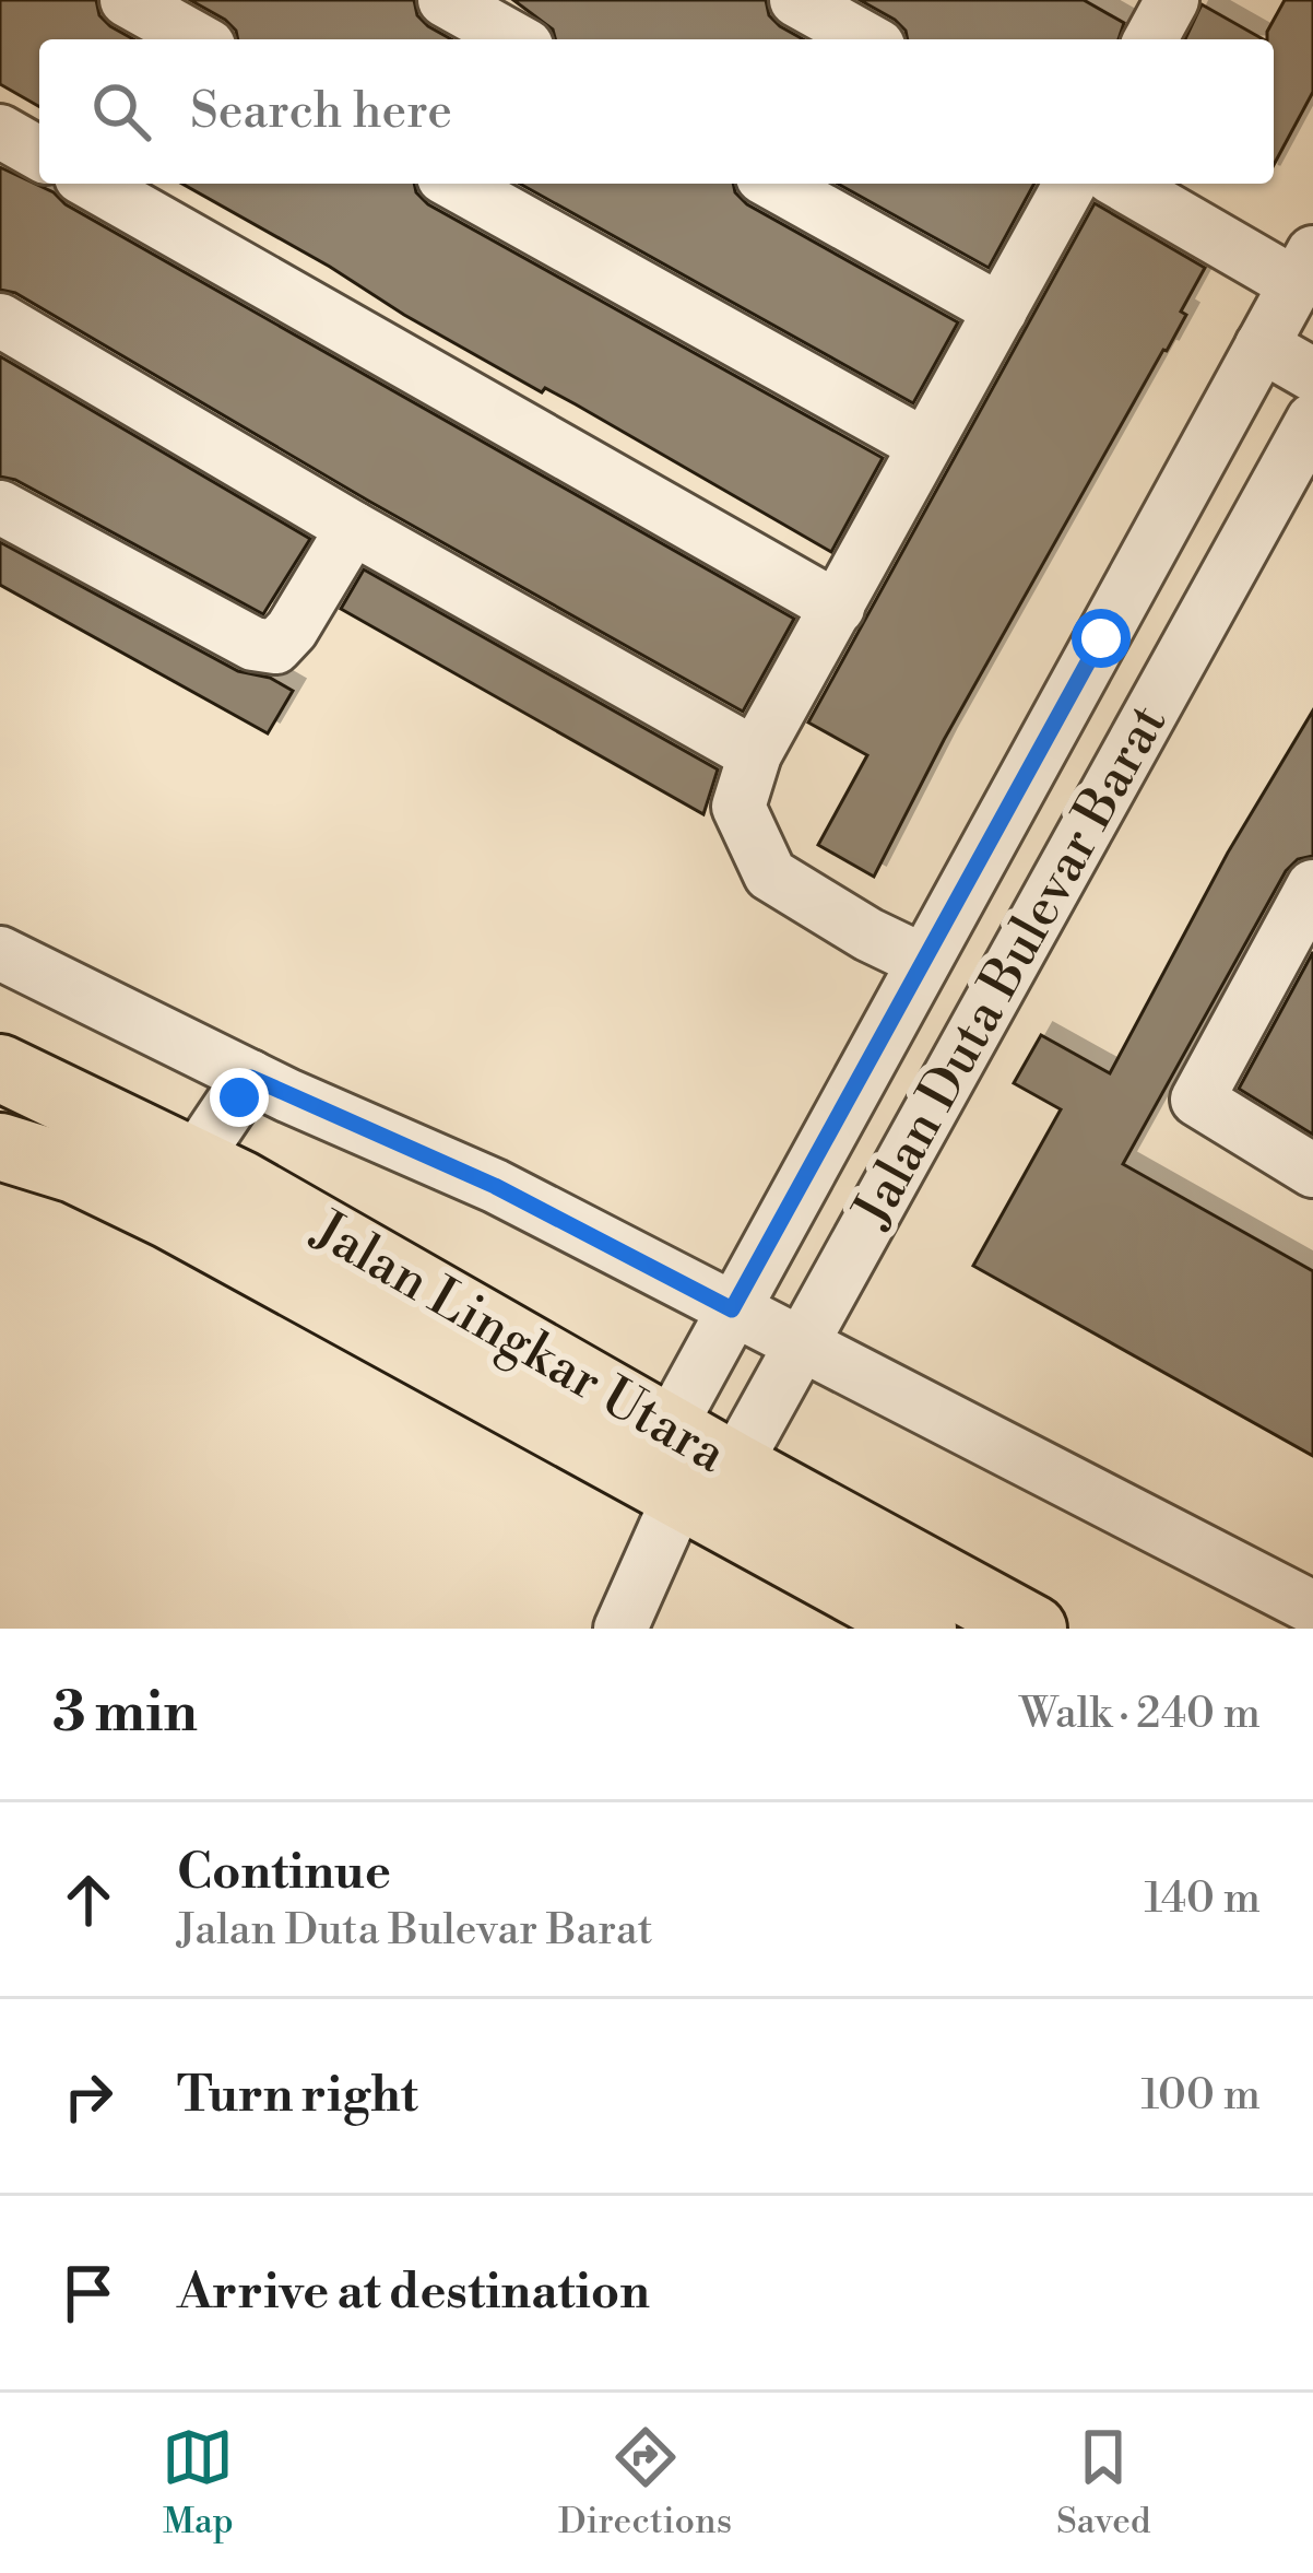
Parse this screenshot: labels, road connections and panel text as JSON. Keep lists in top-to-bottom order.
{
  "streets": {
    "main road": ["Jalan Lingkar Utara"],
    "street": ["Jalan Duta Bulevar Barat"]
  },
  "crossings": [
    ["Jalan Duta Bulevar Barat", "Jalan Lingkar Utara"]
  ],
  "page": {
    "search": "Search here",
    "heading": ["3 min", "Walk · 240 m"],
    "list": [
      ["Continue", "Jalan Duta Bulevar Barat", "140 m"],
      ["Turn right", "100 m"],
      "Arrive at destination"
    ],
    "nav": ["Map", "Directions", "Saved"]
  }
}
